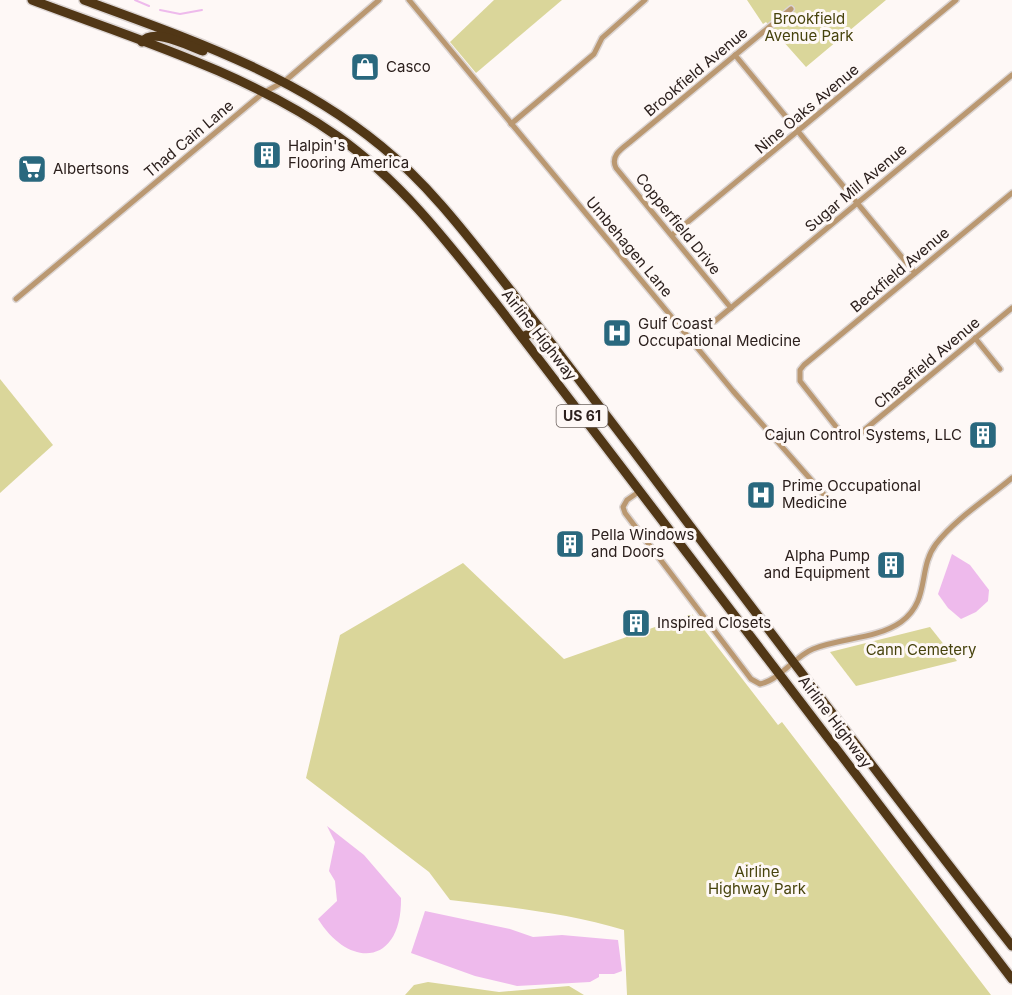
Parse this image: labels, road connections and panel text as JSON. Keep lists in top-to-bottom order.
{
  "streets": {
    "highway": ["Airline Highway", "US 61"],
    "street": [
      "Brookfield Avenue",
      "Nine Oaks Avenue",
      "Thad Cain Lane",
      "Sugar Mill Avenue",
      "Copperfield Drive",
      "Umbehagen Lane",
      "Beckfield Avenue",
      "Chasefield Avenue"
    ]
  },
  "crossings": [
    ["Brookfield Avenue", "Copperfield Drive"],
    ["Nine Oaks Avenue", "Copperfield Drive"],
    ["Thad Cain Lane", "Airline Highway"],
    ["Sugar Mill Avenue", "Copperfield Drive"],
    ["Beckfield Avenue", "Chasefield Avenue"]
  ],
  "parks": ["Brookfield Avenue Park", "Cann Cemetery", "Airline Highway Park"],
  "places": {
    "shop": ["Casco"],
    "building": [
      "Halpin's Flooring America",
      "Cajun Control Systems, LLC",
      "Pella Windows and Doors",
      "Alpha Pump and Equipment",
      "Inspired Closets"
    ],
    "supermarket": ["Albertsons"],
    "hospital": ["Gulf Coast Occupational Medicine", "Prime Occupational Medicine"]
  }
}
